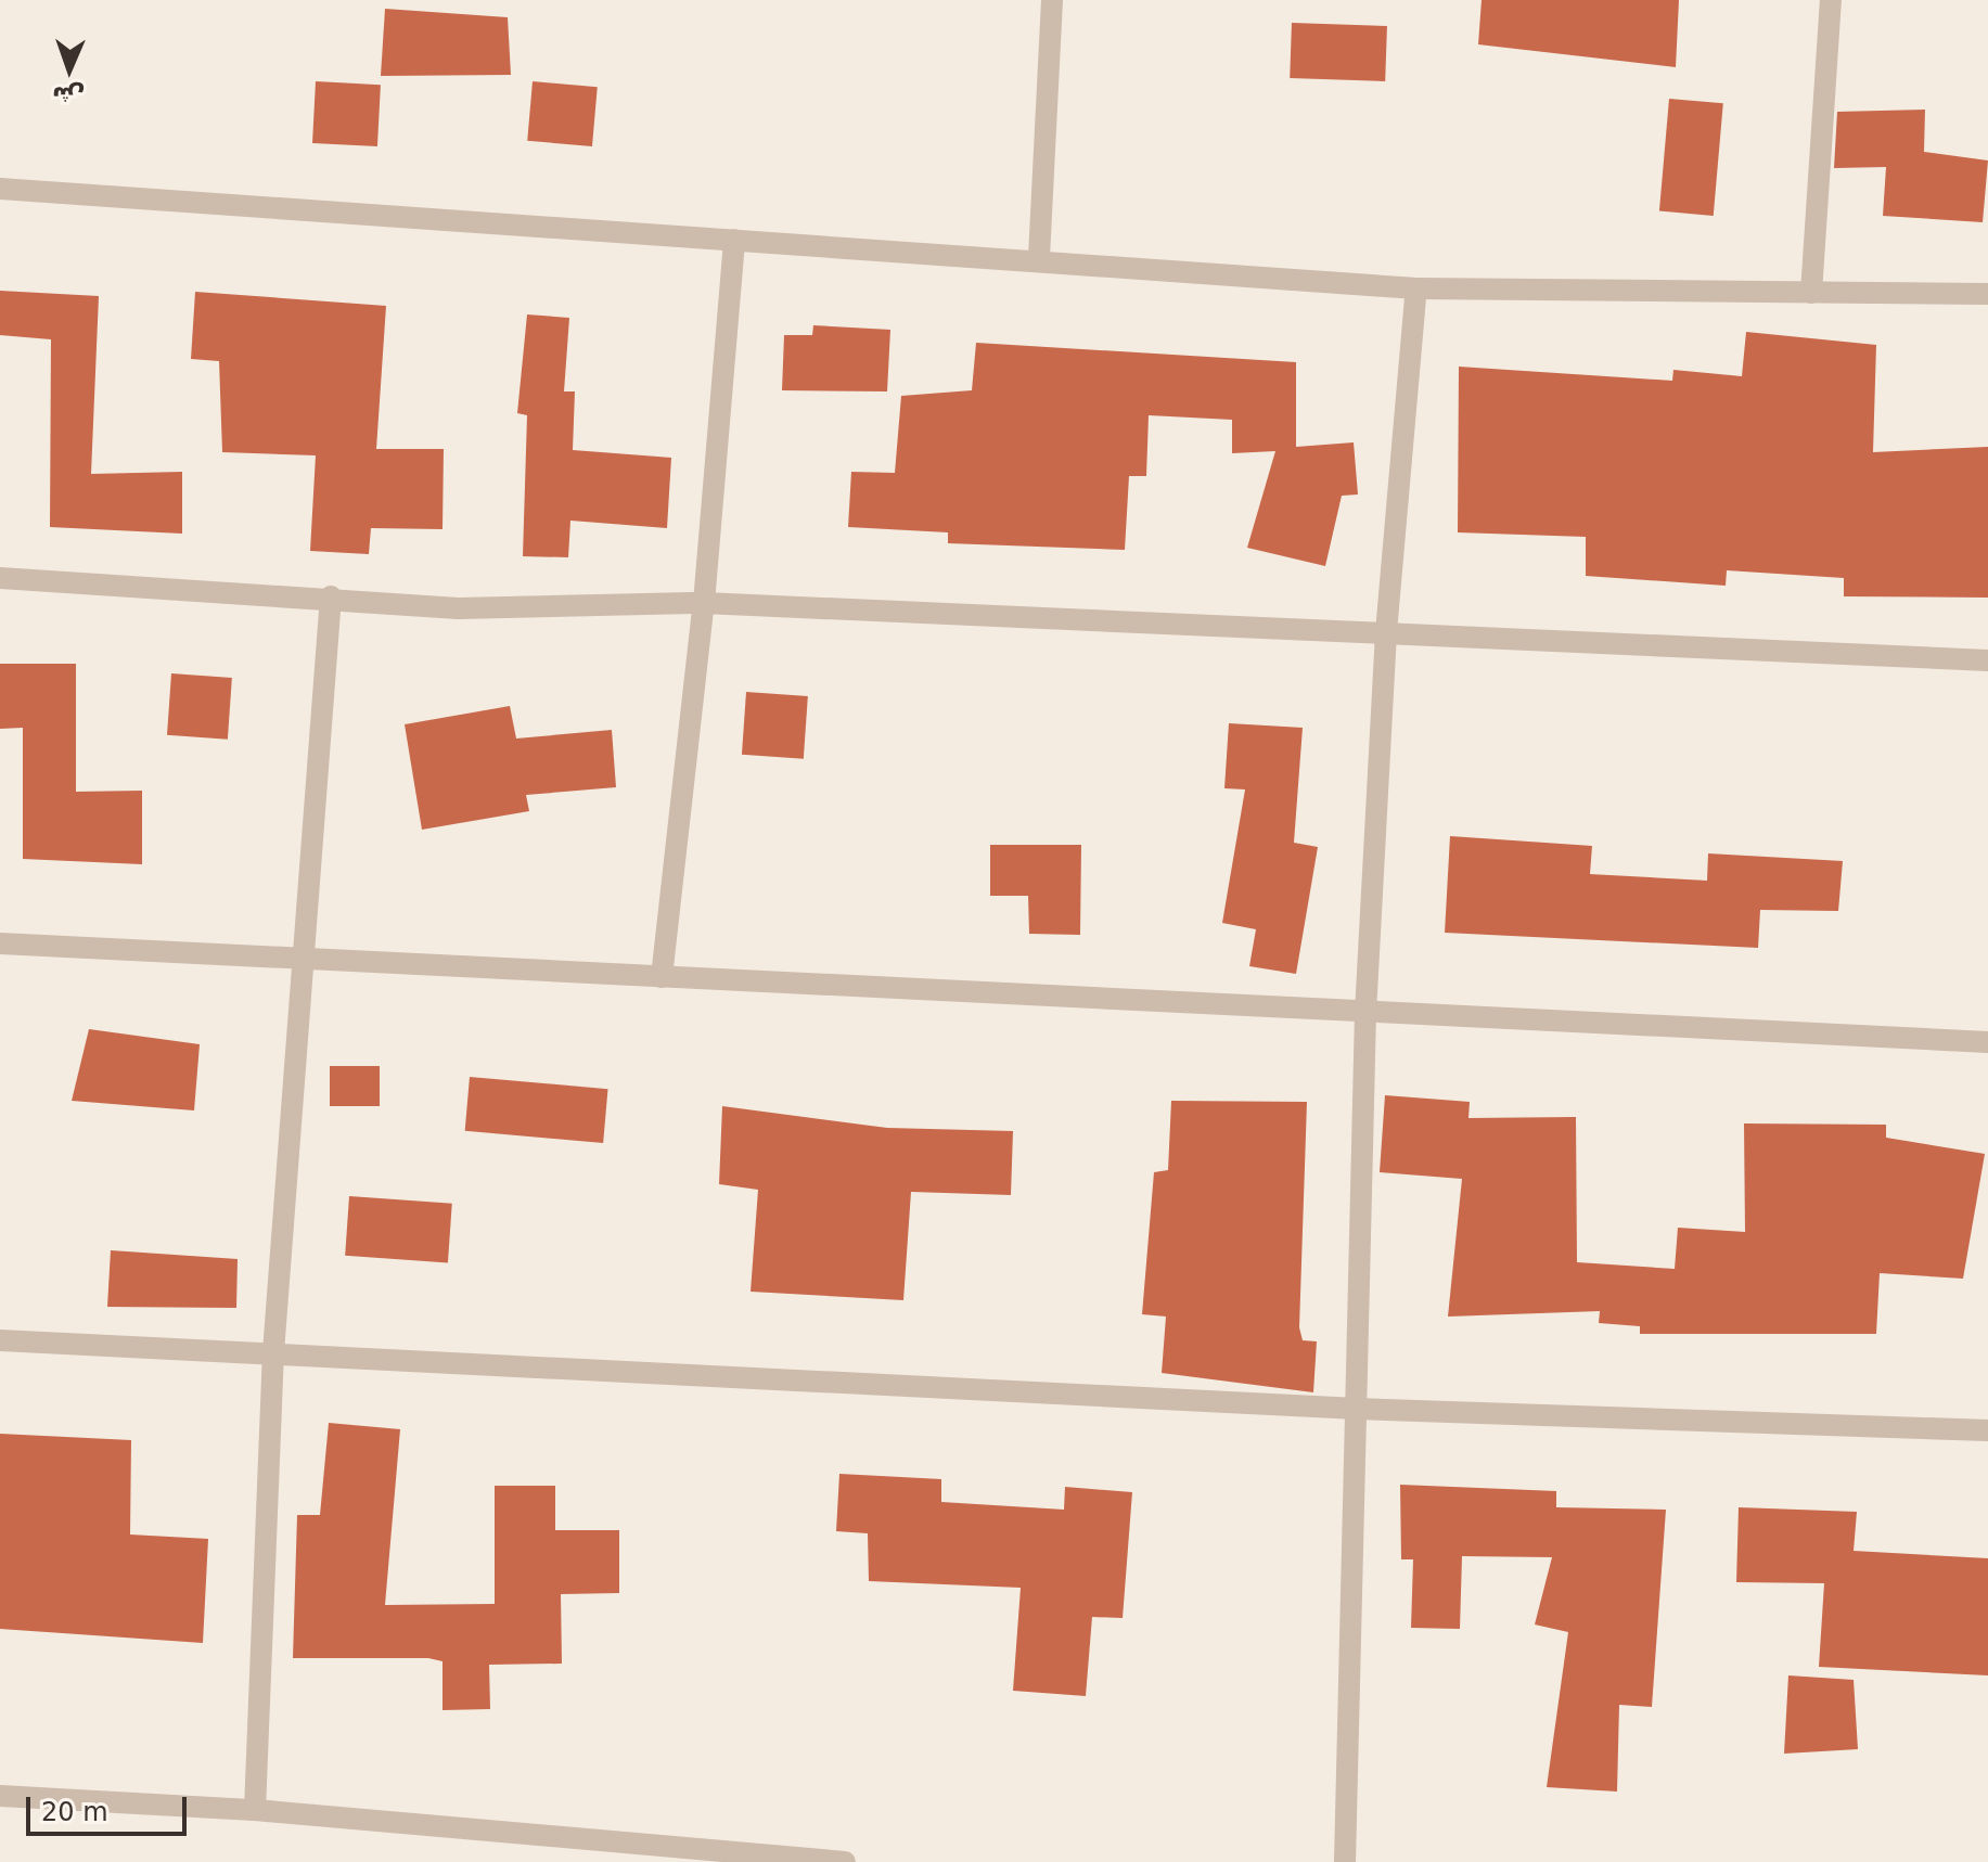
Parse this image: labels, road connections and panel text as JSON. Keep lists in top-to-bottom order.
{
  "scale_bar": "20 m",
  "north": "bottom"
}
